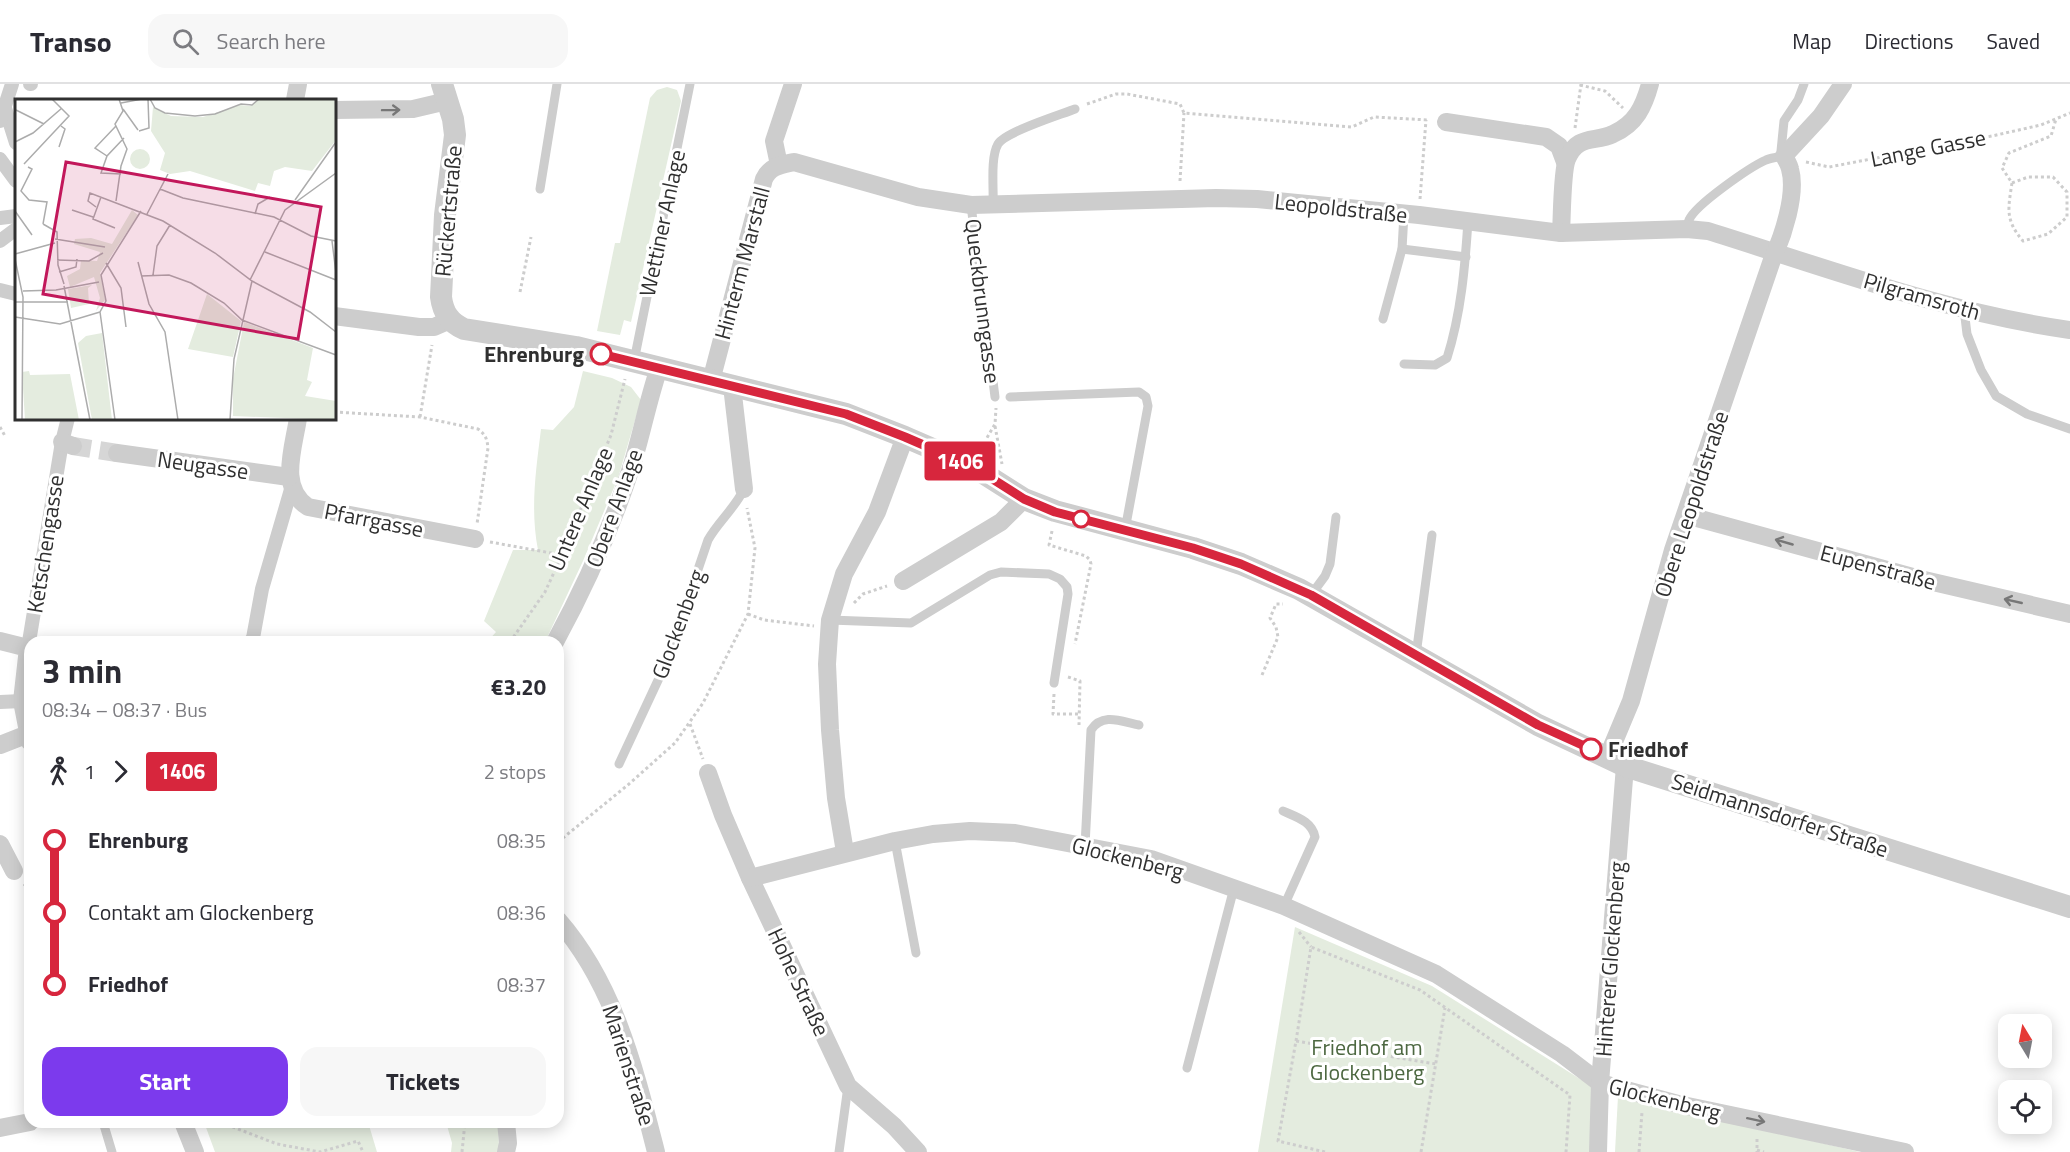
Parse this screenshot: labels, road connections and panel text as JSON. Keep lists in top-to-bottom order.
{
  "streets": {
    "street": [
      "Leopoldstraße",
      "Rückertstraße",
      "Hinterm Marstall",
      "Pilgramsroth",
      "Neugasse",
      "Obere Leopoldstraße",
      "Obere Anlage",
      "Pfarrgasse",
      "Ketschengasse",
      "Eupenstraße",
      "Glockenberg",
      "Seidmannsdorfer Straße",
      "Hinterer Glockenberg",
      "Hohe Straße",
      "Marienstraße"
    ],
    "lane": ["Wettiner Anlage", "Queckbrunngasse"],
    "path": ["Lange Gasse", "Untere Anlage"]
  },
  "crossings": [
    ["Lange Gasse", "Obere Leopoldstraße"],
    ["Leopoldstraße", "Hinterm Marstall"],
    ["Leopoldstraße", "Pilgramsroth"],
    ["Leopoldstraße", "Queckbrunngasse"],
    ["Rückertstraße", "Seidmannsdorfer Straße"],
    ["Wettiner Anlage", "Untere Anlage"],
    ["Wettiner Anlage", "Seidmannsdorfer Straße"],
    ["Hinterm Marstall", "Seidmannsdorfer Straße"],
    ["Pilgramsroth", "Obere Leopoldstraße"],
    ["Queckbrunngasse", "Seidmannsdorfer Straße"],
    ["Neugasse", "Pfarrgasse"],
    ["Obere Leopoldstraße", "Eupenstraße"],
    ["Obere Leopoldstraße", "Seidmannsdorfer Straße"],
    ["Obere Leopoldstraße", "Hinterer Glockenberg"],
    ["Obere Anlage", "Seidmannsdorfer Straße"],
    ["Untere Anlage", "Seidmannsdorfer Straße"],
    ["Glockenberg", "Hinterer Glockenberg"],
    ["Glockenberg", "Hohe Straße"],
    ["Seidmannsdorfer Straße", "Hinterer Glockenberg"]
  ],
  "one_way": ["Eupenstraße"],
  "parks": ["Friedhof am Glockenberg"],
  "places": ["Ehrenburg", "Friedhof"],
  "lines": ["bus line 1406"],
  "north": "top",
  "page": {
    "header": "Transo",
    "search": "Search here",
    "nav": ["Map", "Directions", "Saved"],
    "on_map": "1406",
    "heading": ["3 min", "08:34 – 08:37 · Bus", "€3.20"],
    "legs": ["1", "1406", "2 stops"],
    "list": [
      {
        "name": "Ehrenburg",
        "value": "08:35"
      },
      {
        "name": "Contakt am Glockenberg",
        "value": "08:36"
      },
      {
        "name": "Friedhof",
        "value": "08:37"
      }
    ],
    "buttons": ["Start", "Tickets"]
  }
}
